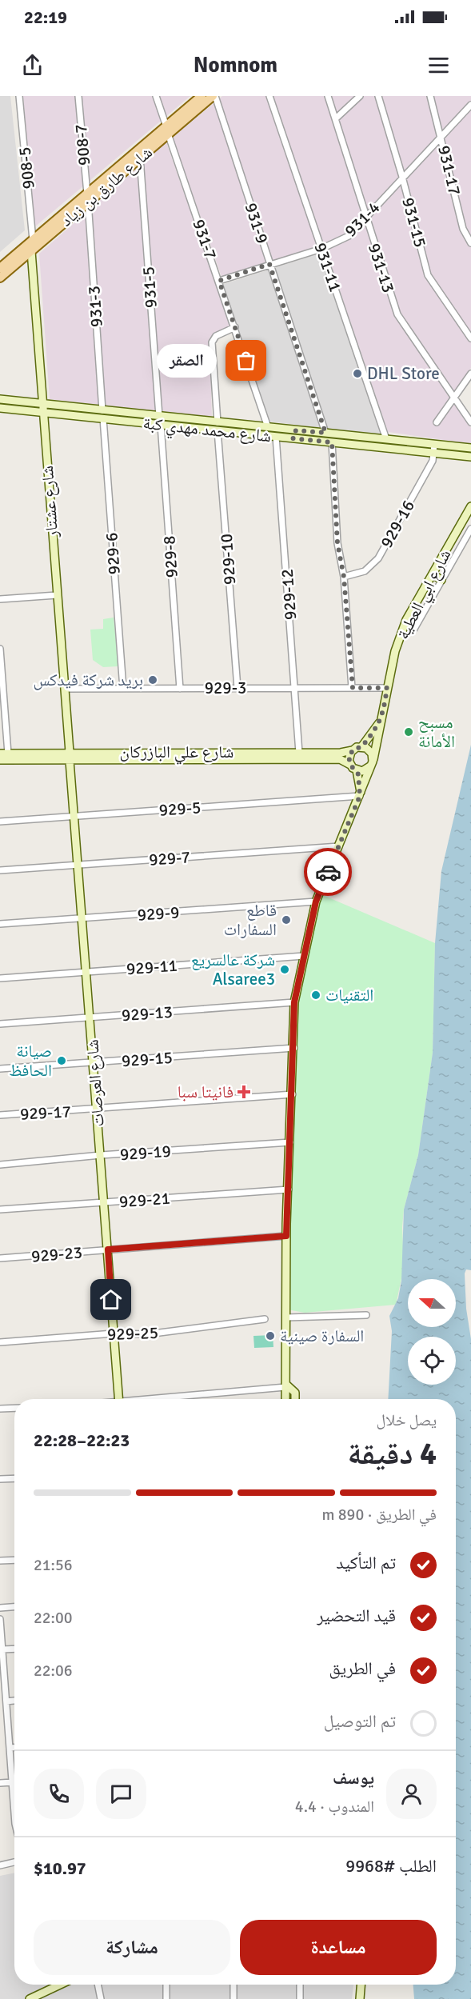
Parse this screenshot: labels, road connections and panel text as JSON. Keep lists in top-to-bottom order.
{
  "streets": {
    "main road": ["شارع طارق بن زياد"],
    "street": [
      "908-7",
      "908-5",
      "931-17",
      "931-4",
      "931-15",
      "931-9",
      "931-7",
      "931-11",
      "931-13",
      "931-5",
      "931-3",
      "شارع محمد مهدي كبة",
      "شارع عشتار",
      "929-16",
      "929-6",
      "929-8",
      "929-10",
      "929-12",
      "شارع ابي العطية",
      "929-3",
      "شارع علي البازركان",
      "929-5",
      "929-7",
      "929-9",
      "929-11",
      "929-13",
      "929-15",
      "شارع العرصات",
      "929-17",
      "929-19",
      "929-21",
      "929-23",
      "929-25"
    ]
  },
  "crossings": [
    ["908-7", "شارع طارق بن زياد"],
    ["908-7", "931-3"],
    ["908-5", "شارع طارق بن زياد"],
    ["931-17", "931-4"],
    ["شارع طارق بن زياد", "931-9"],
    ["شارع طارق بن زياد", "931-7"],
    ["شارع طارق بن زياد", "931-5"],
    ["شارع طارق بن زياد", "931-3"],
    ["شارع طارق بن زياد", "شارع عشتار"],
    ["931-4", "931-15"],
    ["931-4", "931-9"],
    ["931-4", "931-7"],
    ["931-4", "931-11"],
    ["931-4", "931-13"],
    ["931-9", "شارع محمد مهدي كبة"],
    ["931-7", "شارع محمد مهدي كبة"],
    ["931-7", "929-10"],
    ["931-11", "شارع محمد مهدي كبة"],
    ["931-5", "شارع محمد مهدي كبة"],
    ["931-3", "شارع محمد مهدي كبة"],
    ["شارع محمد مهدي كبة", "شارع عشتار"],
    ["شارع محمد مهدي كبة", "929-16"],
    ["شارع محمد مهدي كبة", "929-6"],
    ["شارع محمد مهدي كبة", "929-8"],
    ["شارع محمد مهدي كبة", "929-10"],
    ["شارع محمد مهدي كبة", "929-12"],
    ["شارع عشتار", "929-3"],
    ["شارع عشتار", "شارع علي البازركان"],
    ["929-6", "929-3"],
    ["929-8", "929-3"],
    ["929-10", "929-3"],
    ["929-12", "929-3"],
    ["929-12", "شارع علي البازركان"],
    ["شارع ابي العطية", "929-3"],
    ["شارع ابي العطية", "شارع علي البازركان"],
    ["شارع ابي العطية", "929-5"],
    ["شارع ابي العطية", "929-7"],
    ["شارع ابي العطية", "929-9"],
    ["شارع ابي العطية", "929-11"],
    ["شارع ابي العطية", "929-13"],
    ["شارع ابي العطية", "929-15"],
    ["شارع ابي العطية", "929-17"],
    ["شارع ابي العطية", "929-19"],
    ["شارع ابي العطية", "929-21"],
    ["شارع ابي العطية", "929-23"],
    ["شارع علي البازركان", "شارع العرصات"],
    ["929-5", "شارع العرصات"],
    ["929-7", "شارع العرصات"],
    ["929-9", "شارع العرصات"],
    ["929-11", "شارع العرصات"],
    ["929-13", "شارع العرصات"],
    ["929-15", "شارع العرصات"],
    ["شارع العرصات", "929-17"],
    ["شارع العرصات", "929-19"],
    ["شارع العرصات", "929-21"],
    ["شارع العرصات", "929-23"],
    ["شارع العرصات", "929-25"]
  ],
  "places": {
    "other": [
      "الصقر",
      "DHL Store",
      "بريد شركة فيدكس",
      "مسبح الأمانة",
      "قاطع السفارات",
      "شركة عالسريع Alsaree3",
      "التقنيات",
      "صيانة الحافظ",
      "السفارة صينية"
    ],
    "health": ["فانيتا سبا"]
  },
  "north": "left",
  "page": {
    "status": "22:19",
    "header": "Nomnom",
    "bubble": "الصقر",
    "heading": ["4 دقيقة", "يصل خلال", "22:23–22:28"],
    "panel": [
      "يوسف",
      "المندوب · 4.4",
      "الطلب #9968",
      "$10.97"
    ],
    "bar": "في الطريق · 890 m",
    "list": [
      ["تم التأكيد", "21:56"],
      ["قيد التحضير", "22:00"],
      ["في الطريق", "22:06"],
      "تم التوصيل"
    ],
    "buttons": ["مساعدة", "مشاركة"]
  }
}
